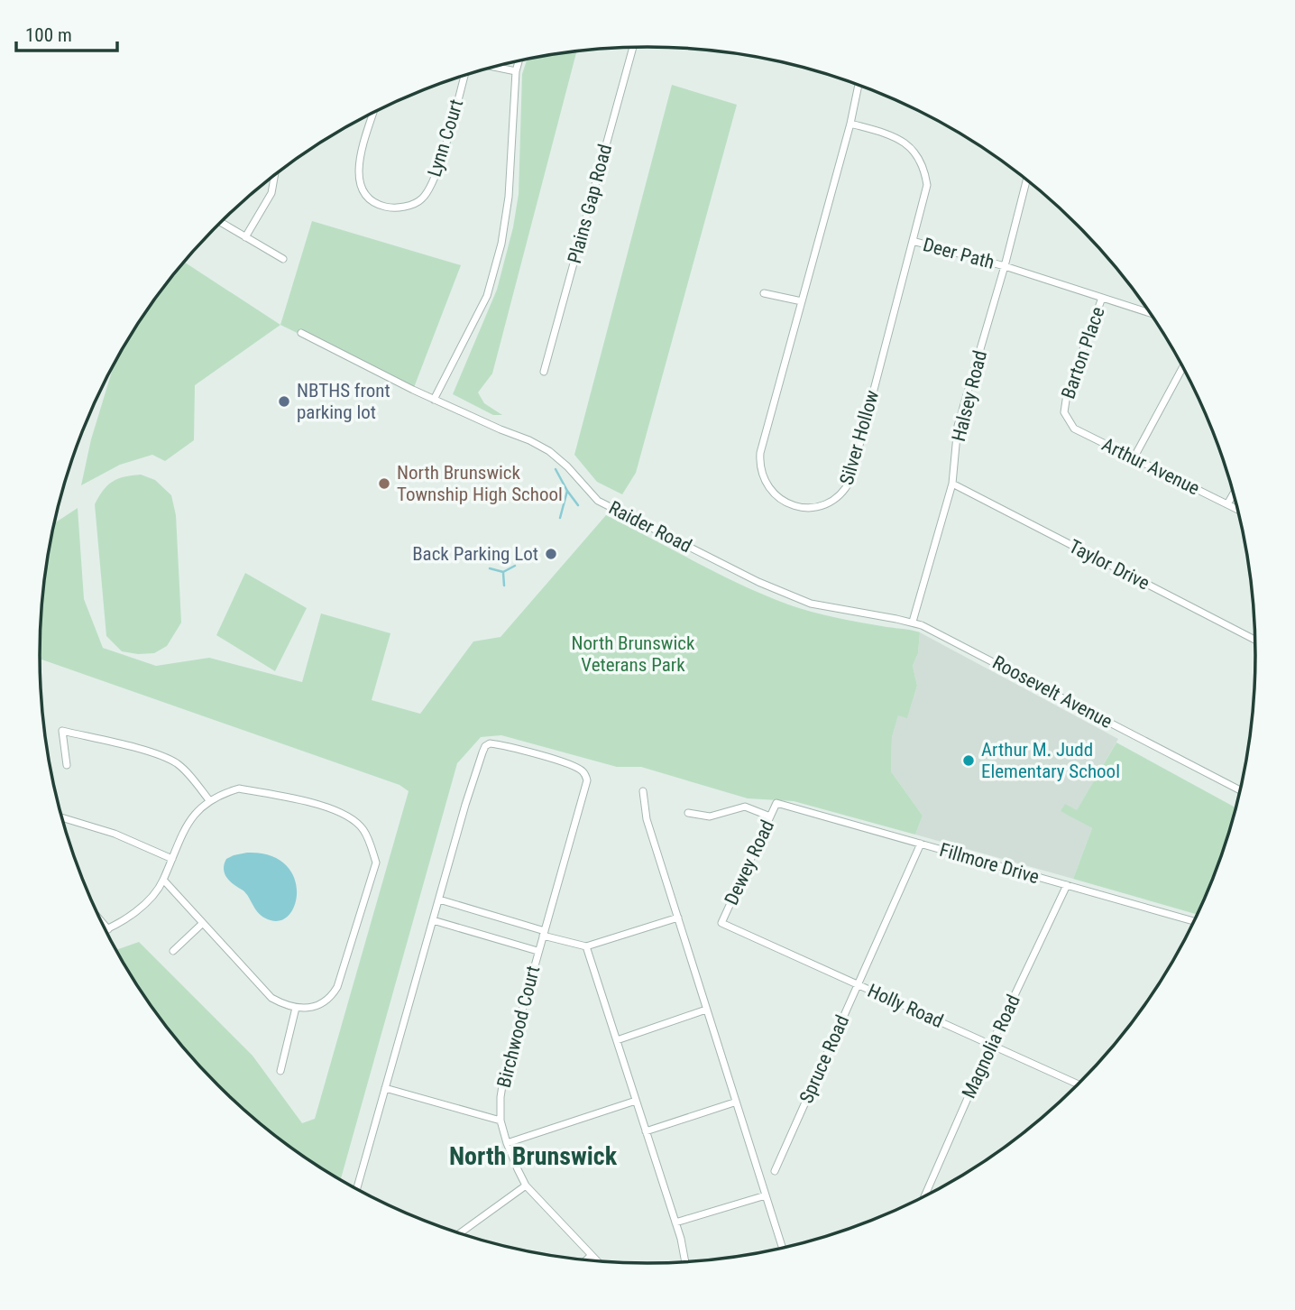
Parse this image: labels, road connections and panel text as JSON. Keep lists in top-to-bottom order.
{
  "streets": {
    "street": [
      "Lynn Court",
      "Plains Gap Road",
      "Deer Path",
      "Barton Place",
      "Halsey Road",
      "Silver Hollow",
      "Arthur Avenue",
      "Raider Road",
      "Taylor Drive",
      "Roosevelt Avenue",
      "Dewey Road",
      "Fillmore Drive",
      "Holly Road",
      "Birchwood Court",
      "Magnolia Road",
      "Spruce Road"
    ]
  },
  "crossings": [
    ["Deer Path", "Barton Place"],
    ["Deer Path", "Halsey Road"],
    ["Deer Path", "Silver Hollow"],
    ["Barton Place", "Arthur Avenue"],
    ["Halsey Road", "Taylor Drive"],
    ["Halsey Road", "Roosevelt Avenue"],
    ["Raider Road", "Roosevelt Avenue"],
    ["Dewey Road", "Fillmore Drive"],
    ["Dewey Road", "Holly Road"],
    ["Fillmore Drive", "Magnolia Road"],
    ["Fillmore Drive", "Spruce Road"],
    ["Holly Road", "Magnolia Road"],
    ["Holly Road", "Spruce Road"]
  ],
  "districts": ["North Brunswick"],
  "parks": ["North Brunswick Veterans Park"],
  "places": [
    "NBTHS front parking lot",
    "North Brunswick Township High School",
    "Back Parking Lot",
    "Arthur M. Judd Elementary School"
  ],
  "scale_bar": "100 m"
}
